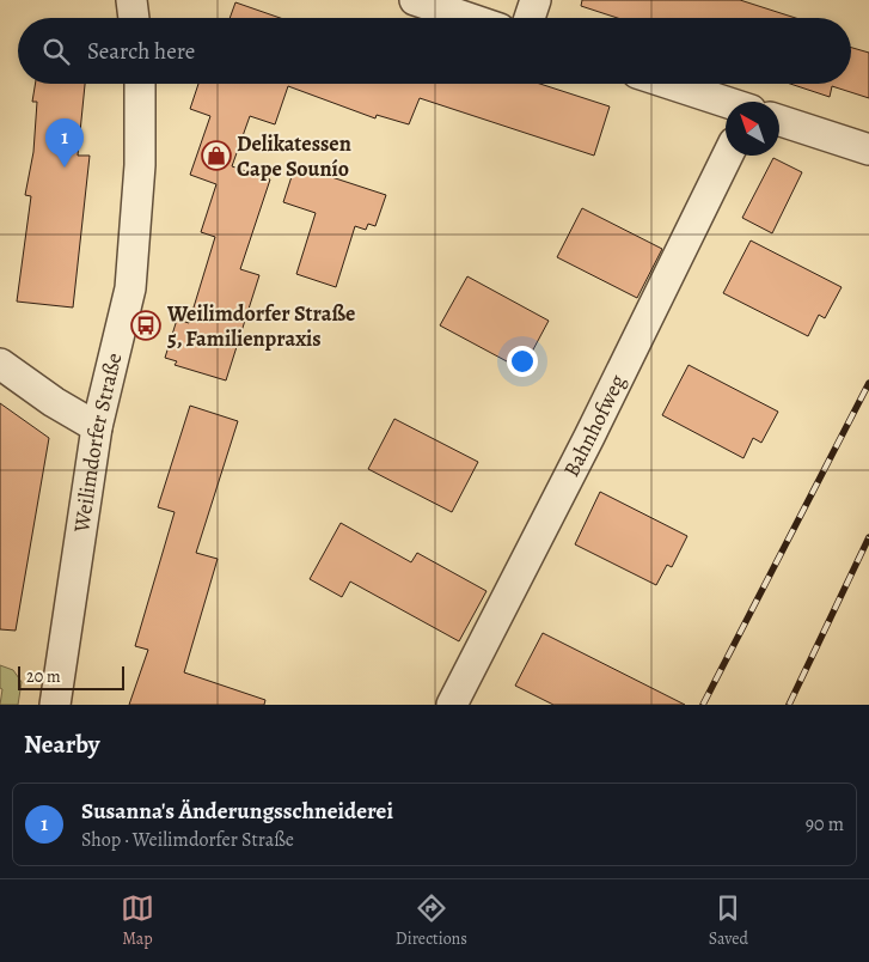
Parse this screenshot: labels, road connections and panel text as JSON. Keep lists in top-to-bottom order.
{
  "streets": {
    "street": ["Bahnhofweg", "Weilimdorfer Straße"]
  },
  "places": {
    "shop": ["Delikatessen Cape Sounío"],
    "bus stop": ["Weilimdorfer Straße 5, Familienpraxis"]
  },
  "scale_bar": "20 m",
  "north": "top left",
  "page": {
    "search": "Search here",
    "pins": "1",
    "scale": "20 m",
    "heading": "Nearby",
    "list": [
      {
        "mark": "1",
        "name": "Susanna's Änderungsschneiderei",
        "note": "Shop · Weilimdorfer Straße",
        "value": "90 m"
      }
    ],
    "nav": ["Map", "Directions", "Saved"]
  }
}
